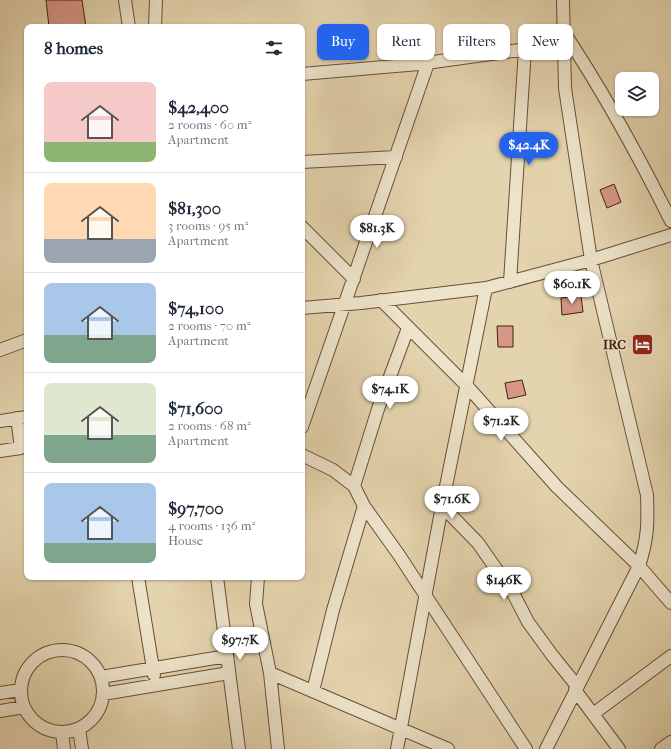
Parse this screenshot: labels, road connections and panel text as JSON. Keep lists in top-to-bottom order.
{
  "places": {
    "hotel": ["IRC"]
  },
  "page": {
    "chip": [
      "Buy",
      "Rent",
      "Filters",
      "New"
    ],
    "heading": "8 homes",
    "list": [
      {
        "name": "$42,400",
        "note": "2 rooms · 60 m² · Apartment"
      },
      {
        "name": "$81,300",
        "note": "3 rooms · 95 m² · Apartment"
      },
      {
        "name": "$74,100",
        "note": "2 rooms · 70 m² · Apartment"
      },
      {
        "name": "$71,600",
        "note": "2 rooms · 68 m² · Apartment"
      },
      {
        "name": "$97,700",
        "note": "4 rooms · 136 m² · House"
      }
    ],
    "price": [
      "$42.4K",
      "$81.3K",
      "$60.1K",
      "$74.1K",
      "$71.2K",
      "$71.6K",
      "$146K",
      "$97.7K"
    ]
  }
}
